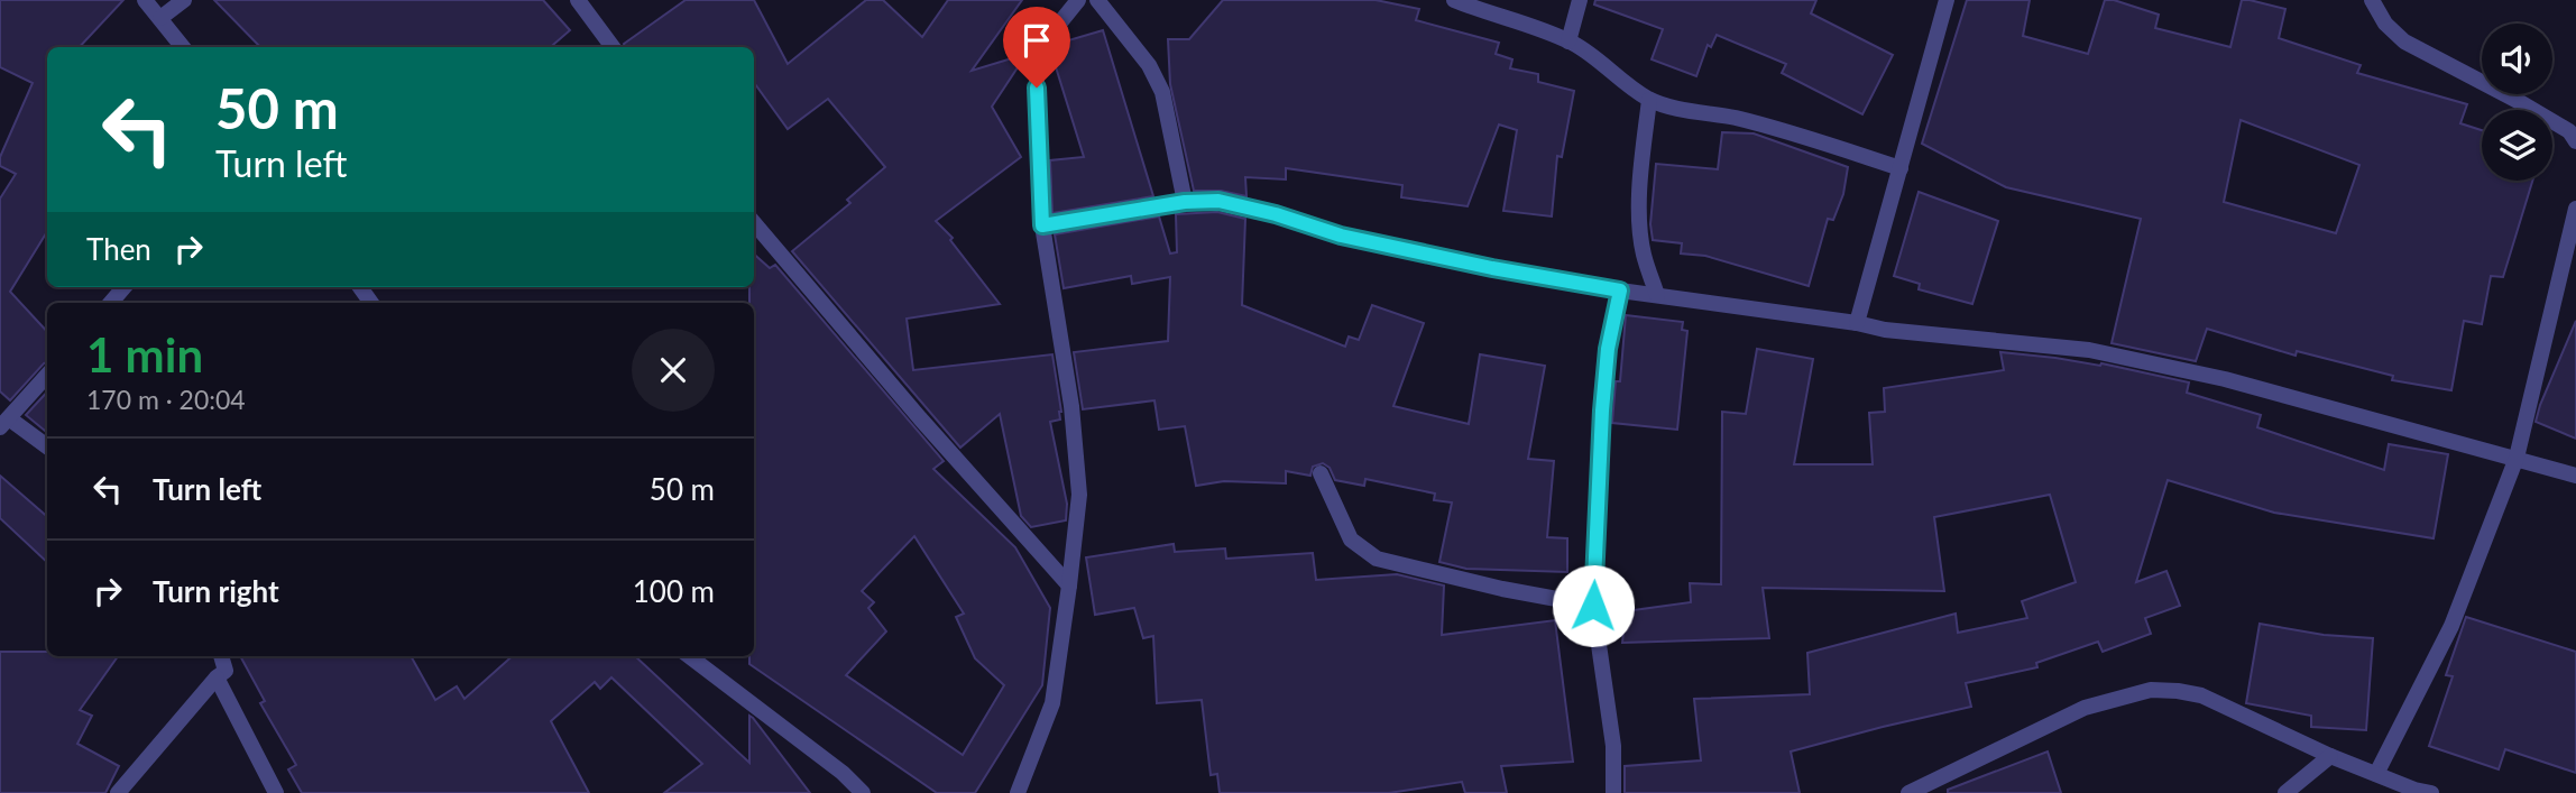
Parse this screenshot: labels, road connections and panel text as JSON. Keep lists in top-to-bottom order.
{
  "page": {
    "turn": ["50 m", "Turn left"],
    "then": "Then",
    "heading": ["1 min", "170 m · 20:04"],
    "list": [
      {
        "name": "Turn left",
        "value": "50 m"
      },
      {
        "name": "Turn right",
        "value": "100 m"
      }
    ]
  }
}
